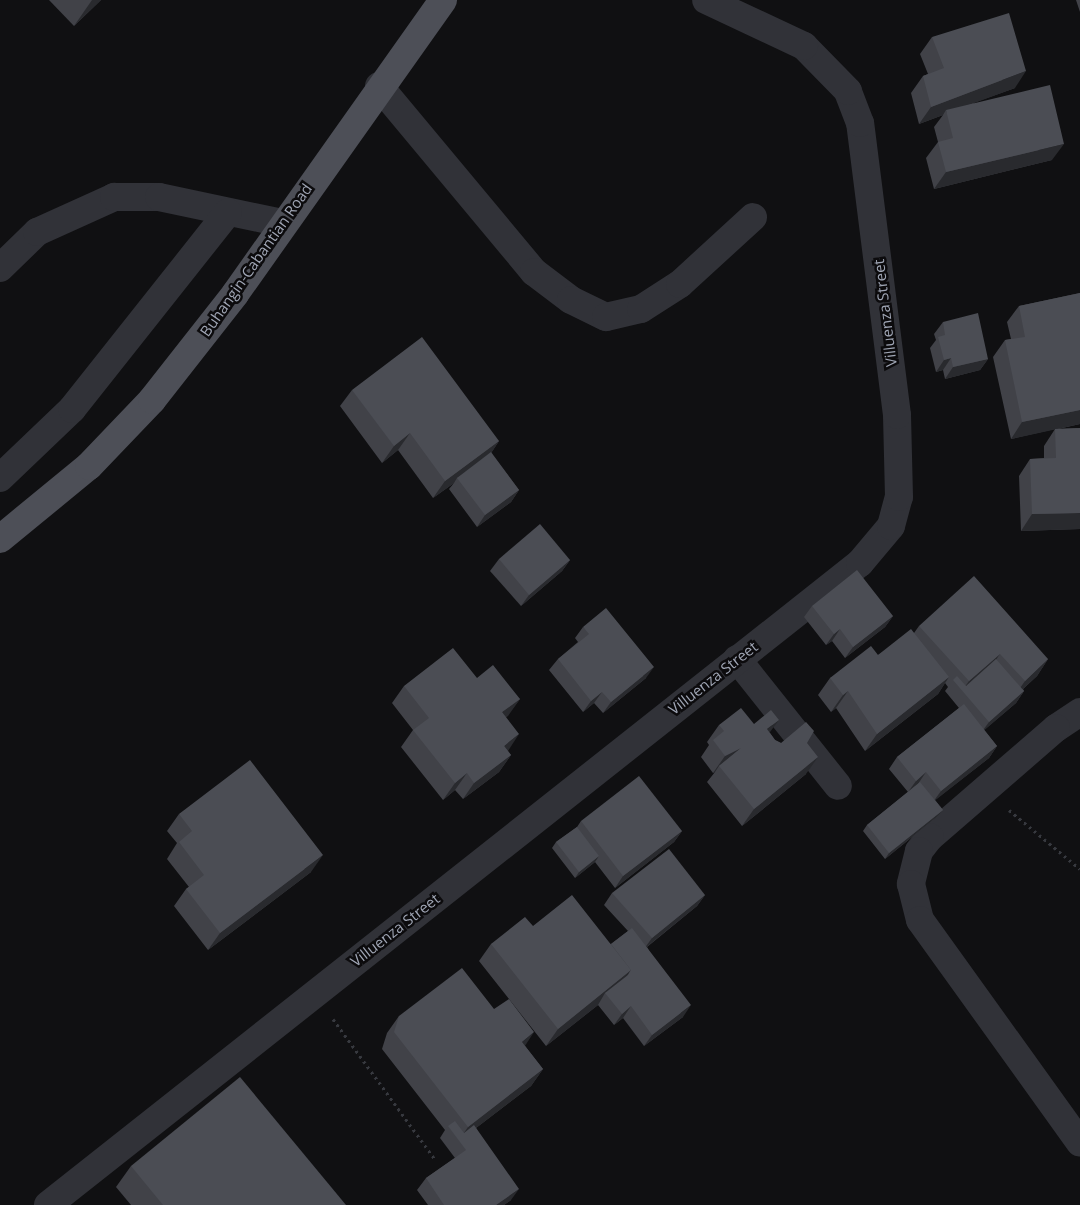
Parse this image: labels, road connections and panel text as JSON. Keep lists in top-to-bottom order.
{
  "streets": {
    "main road": ["Buhangin-Cabantian Road"],
    "street": ["Villuenza Street"]
  }
}
